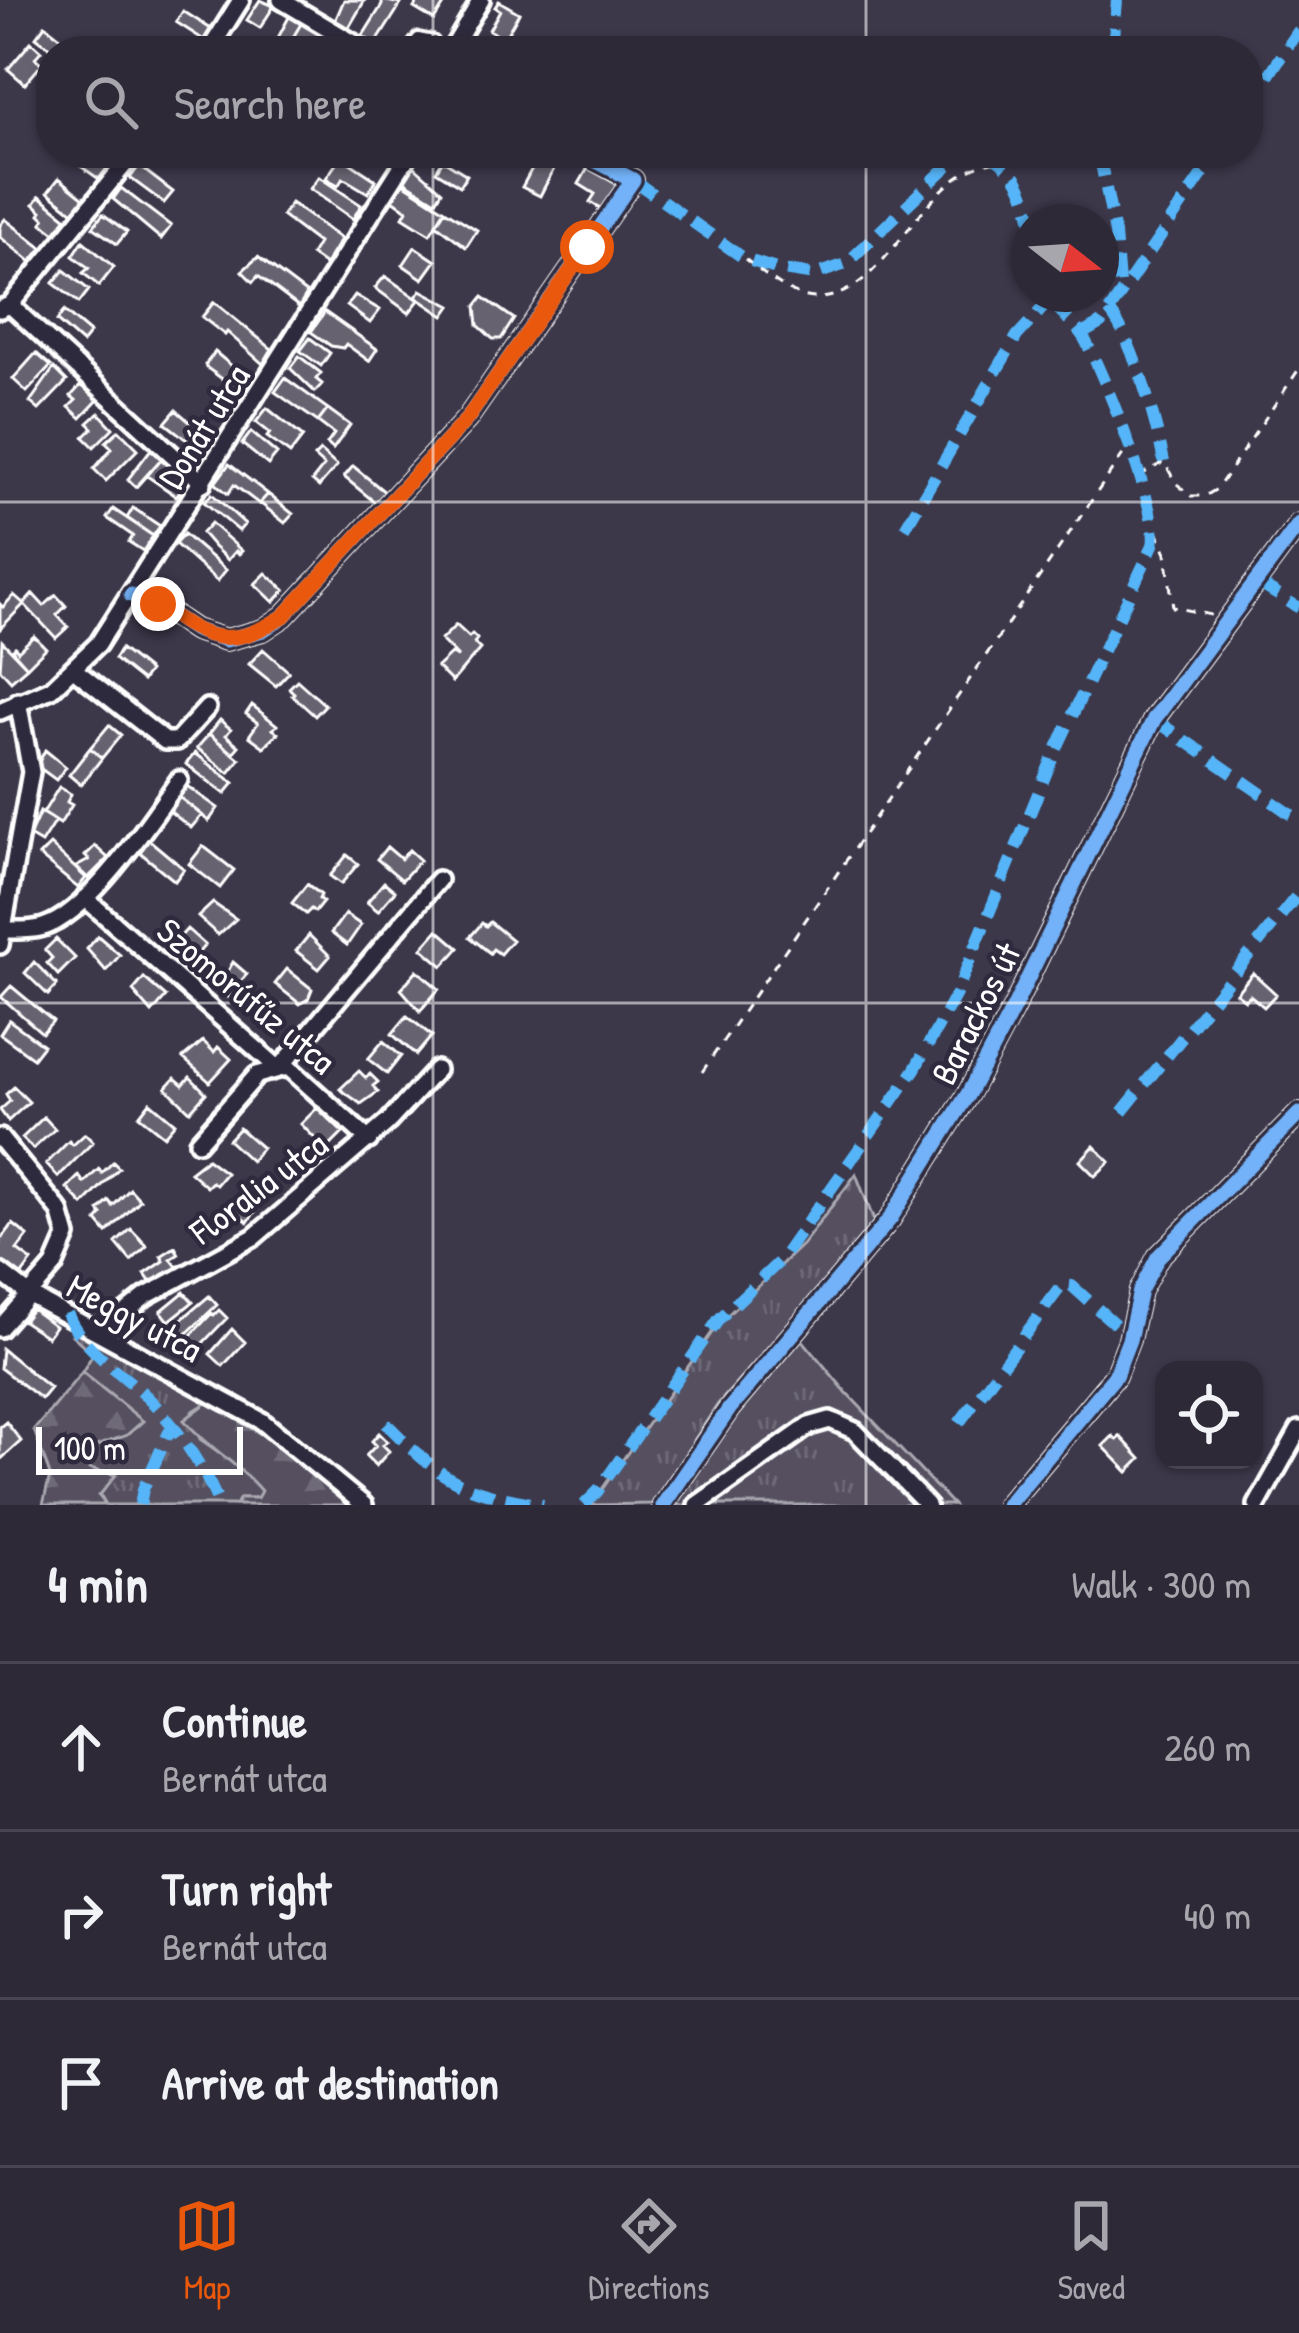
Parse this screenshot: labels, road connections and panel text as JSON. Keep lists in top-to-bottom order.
{
  "streets": {
    "street": [
      "Donát utca",
      "Szomorúfűz utca",
      "Barackos út",
      "Floralia utca",
      "Meggy utca"
    ]
  },
  "crossings": [
    ["Szomorúfűz utca", "Floralia utca"],
    ["Floralia utca", "Meggy utca"]
  ],
  "scale_bar": "100 m",
  "north": "right",
  "page": {
    "search": "Search here",
    "scale": "100 m",
    "heading": ["4 min", "Walk · 300 m"],
    "list": [
      ["Continue", "Bernát utca", "260 m"],
      ["Turn right", "Bernát utca", "40 m"],
      "Arrive at destination"
    ],
    "nav": ["Map", "Directions", "Saved"]
  }
}
